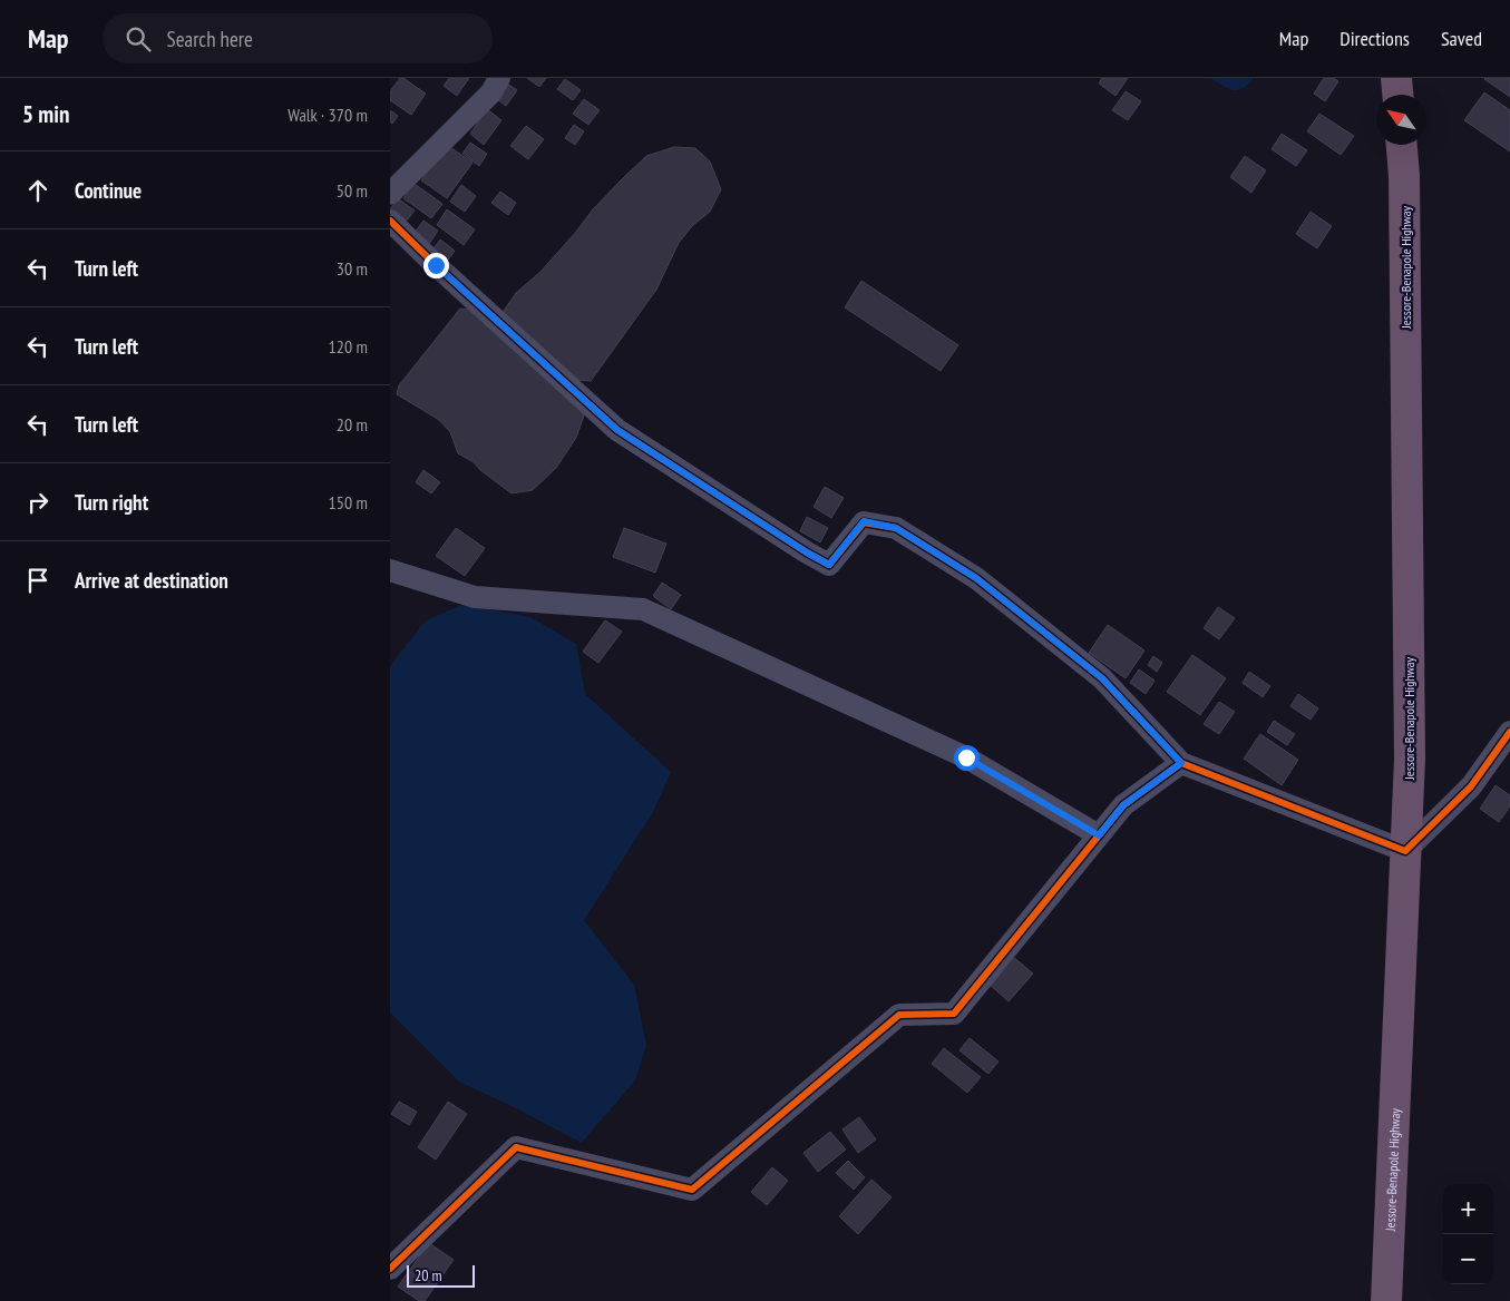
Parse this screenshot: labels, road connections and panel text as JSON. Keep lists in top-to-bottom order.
{
  "streets": {
    "highway": ["Jessore-Benapole Highway"]
  },
  "scale_bar": "20 m",
  "north": "top left",
  "page": {
    "header": "Map",
    "search": "Search here",
    "nav": ["Map", "Directions", "Saved"],
    "heading": ["5 min", "Walk · 370 m"],
    "list": [
      ["Continue", "50 m"],
      ["Turn left", "30 m"],
      ["Turn left", "120 m"],
      ["Turn left", "20 m"],
      ["Turn right", "150 m"],
      "Arrive at destination"
    ],
    "map_buttons": ["+", "−"],
    "scale": "20 m"
  }
}
